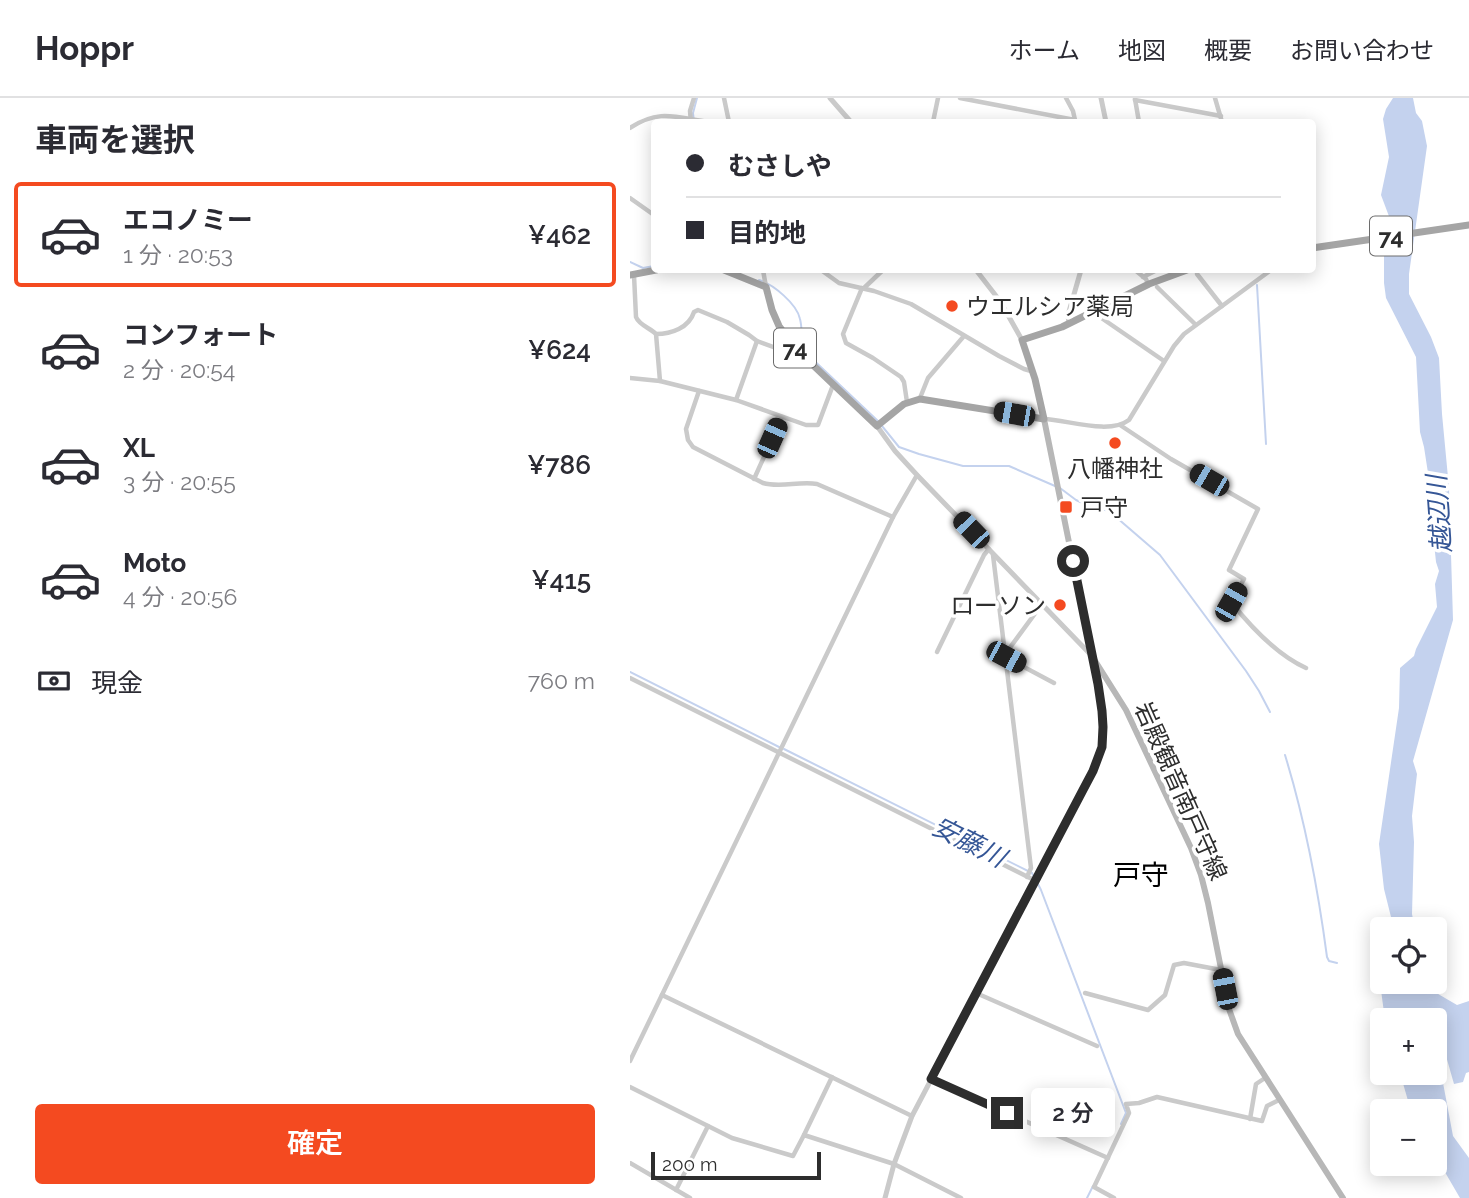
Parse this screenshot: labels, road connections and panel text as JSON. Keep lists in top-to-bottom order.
{
  "streets": {
    "main road": ["74", "岩殿観音南戸守線"]
  },
  "districts": ["戸守"],
  "water": ["越辺川", "安藤川"],
  "places": {
    "other": ["ウエルシア薬局", "八幡神社", "ローソン"],
    "transit": ["戸守"]
  },
  "scale_bar": "200 m",
  "page": {
    "header": "Hoppr",
    "nav": [
      "ホーム",
      "地図",
      "概要",
      "お問い合わせ"
    ],
    "heading": "車両を選択",
    "banner": ["むさしや", "目的地"],
    "list": [
      {
        "name": "エコノミー",
        "note": "1 分 · 20:53",
        "value": "¥462"
      },
      {
        "name": "コンフォート",
        "note": "2 分 · 20:54",
        "value": "¥624"
      },
      {
        "name": "XL",
        "note": "3 分 · 20:55",
        "value": "¥786"
      },
      {
        "name": "Moto",
        "note": "4 分 · 20:56",
        "value": "¥415"
      }
    ],
    "pay": ["現金", "760 m"],
    "map_buttons": ["+", "−"],
    "bubble": "2 分",
    "buttons": "確定",
    "scale": "200 m"
  }
}
